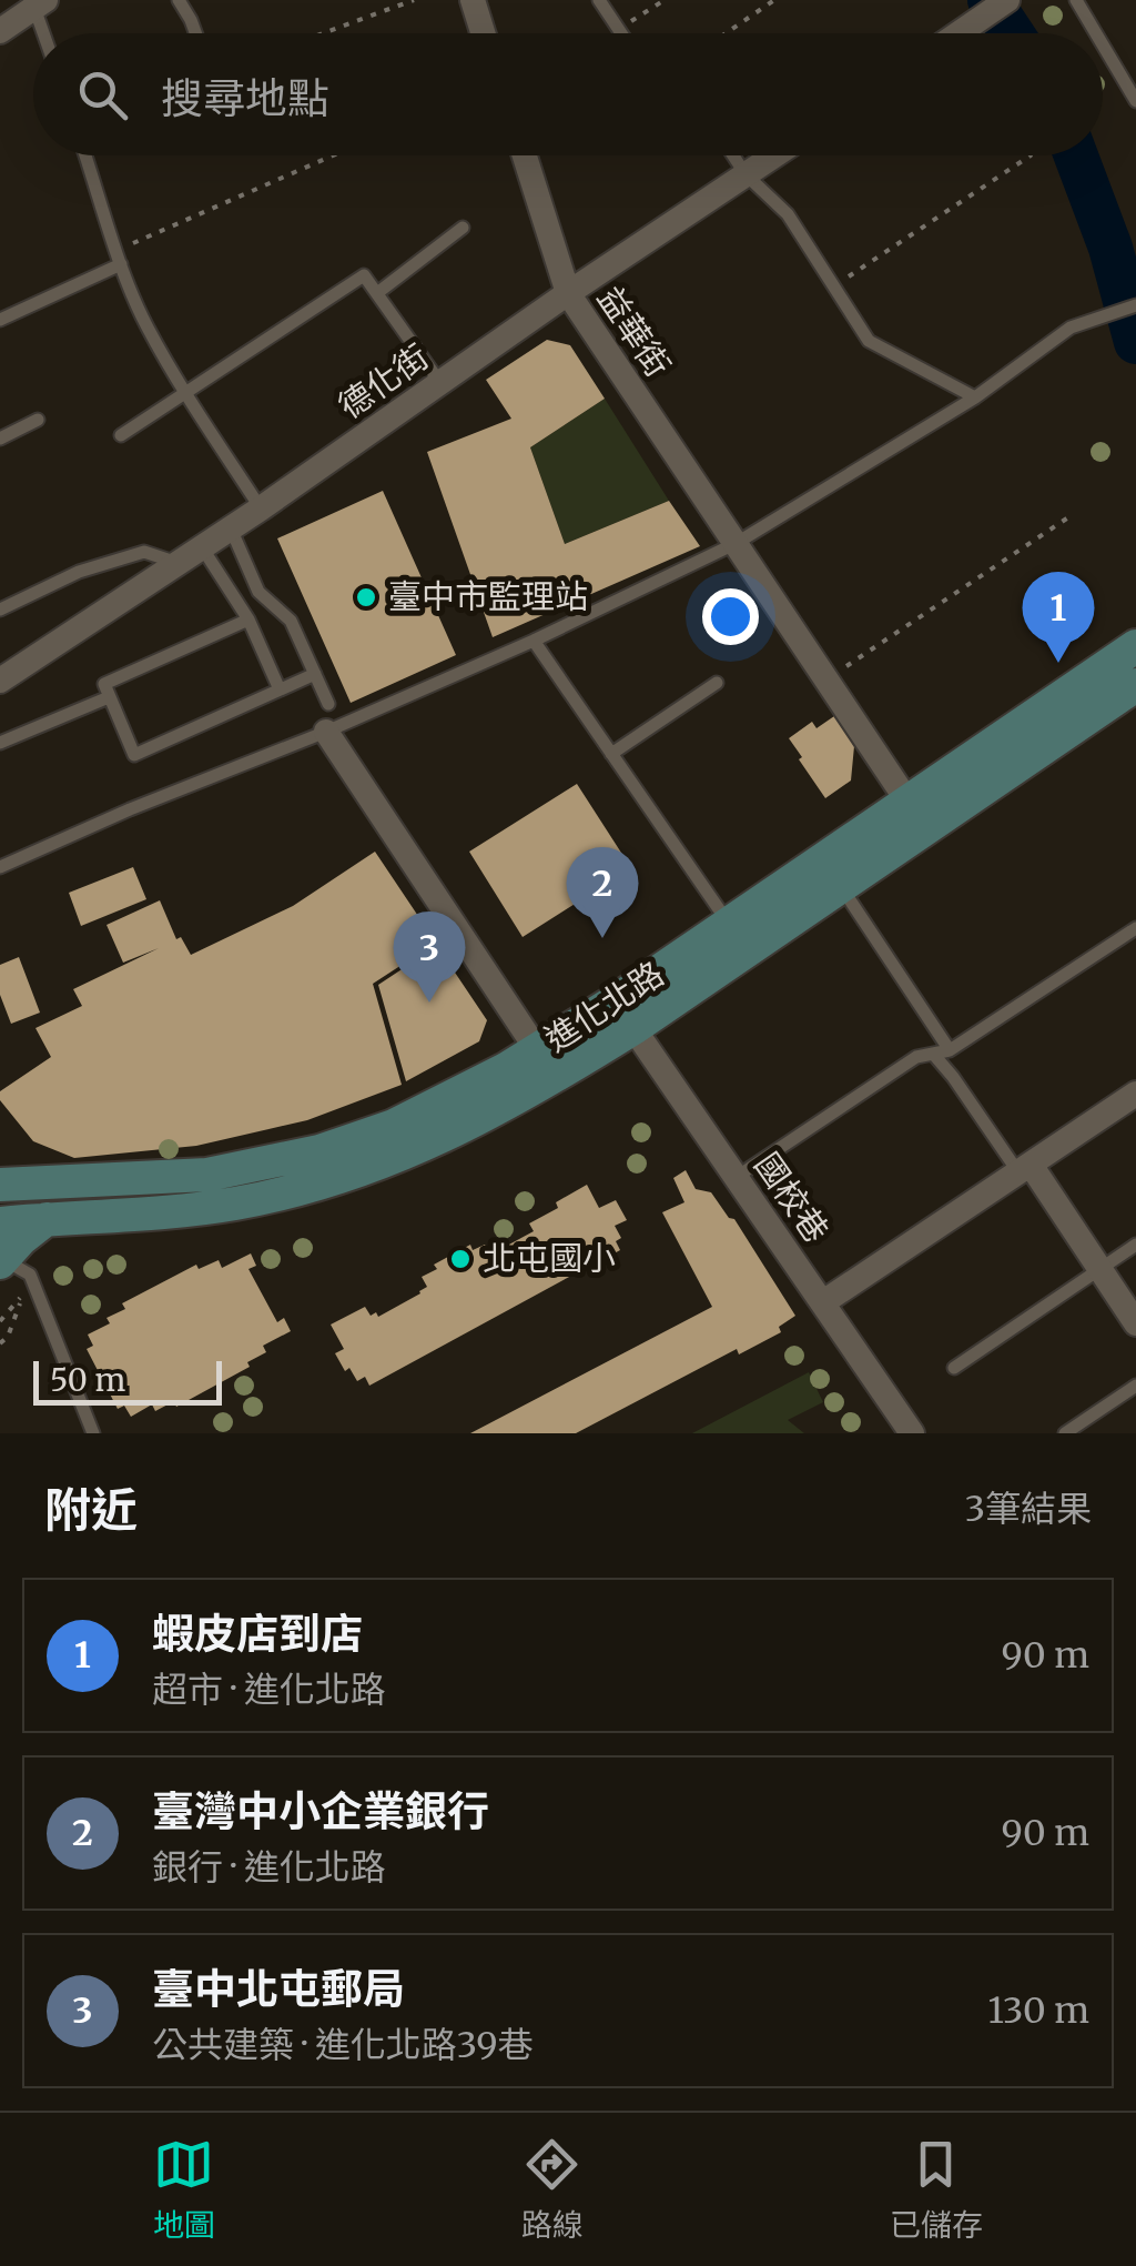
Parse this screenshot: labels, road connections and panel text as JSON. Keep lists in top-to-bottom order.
{
  "streets": {
    "main road": ["進化北路"],
    "street": ["益華街", "德化街", "國校巷"]
  },
  "crossings": [
    ["益華街", "德化街"],
    ["益華街", "進化北路"],
    ["進化北路", "國校巷"]
  ],
  "places": ["臺中市監理站", "北屯國小"],
  "scale_bar": "50 m",
  "page": {
    "search": "搜尋地點",
    "pins": ["1", "2", "3"],
    "scale": "50 m",
    "heading": ["附近", "3筆結果"],
    "list": [
      {
        "mark": "1",
        "name": "蝦皮店到店",
        "note": "超市 · 進化北路",
        "value": "90 m"
      },
      {
        "mark": "2",
        "name": "臺灣中小企業銀行",
        "note": "銀行 · 進化北路",
        "value": "90 m"
      },
      {
        "mark": "3",
        "name": "臺中北屯郵局",
        "note": "公共建築 · 進化北路39巷",
        "value": "130 m"
      }
    ],
    "nav": ["地圖", "路線", "已儲存"]
  }
}
